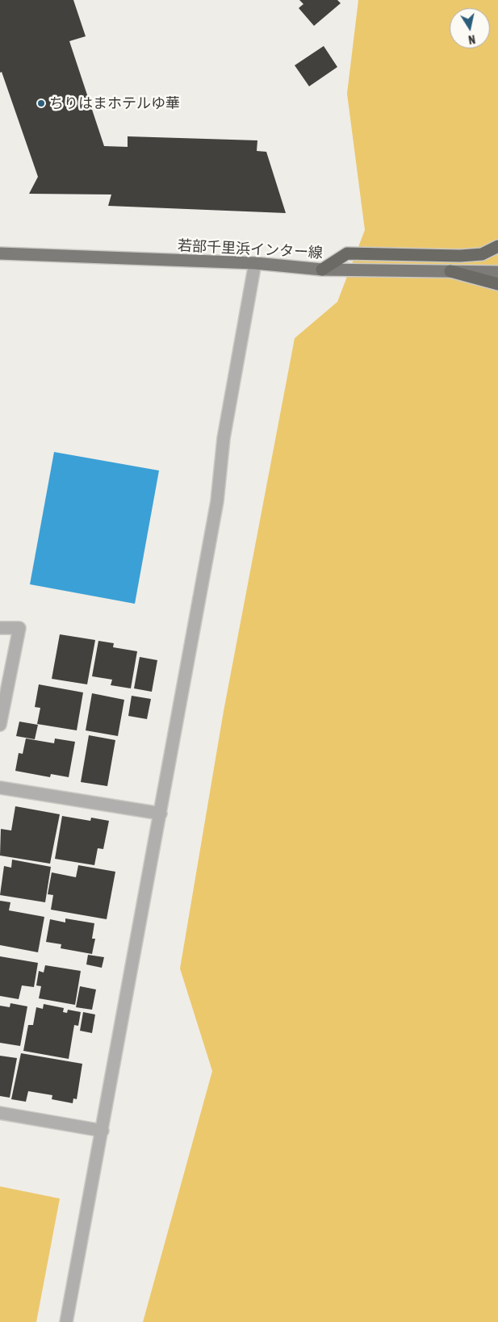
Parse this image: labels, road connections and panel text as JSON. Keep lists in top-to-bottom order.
{
  "streets": {
    "main road": ["若部千里浜インター線"]
  },
  "places": ["ちりはまホテルゆ華"],
  "north": "bottom"
}
